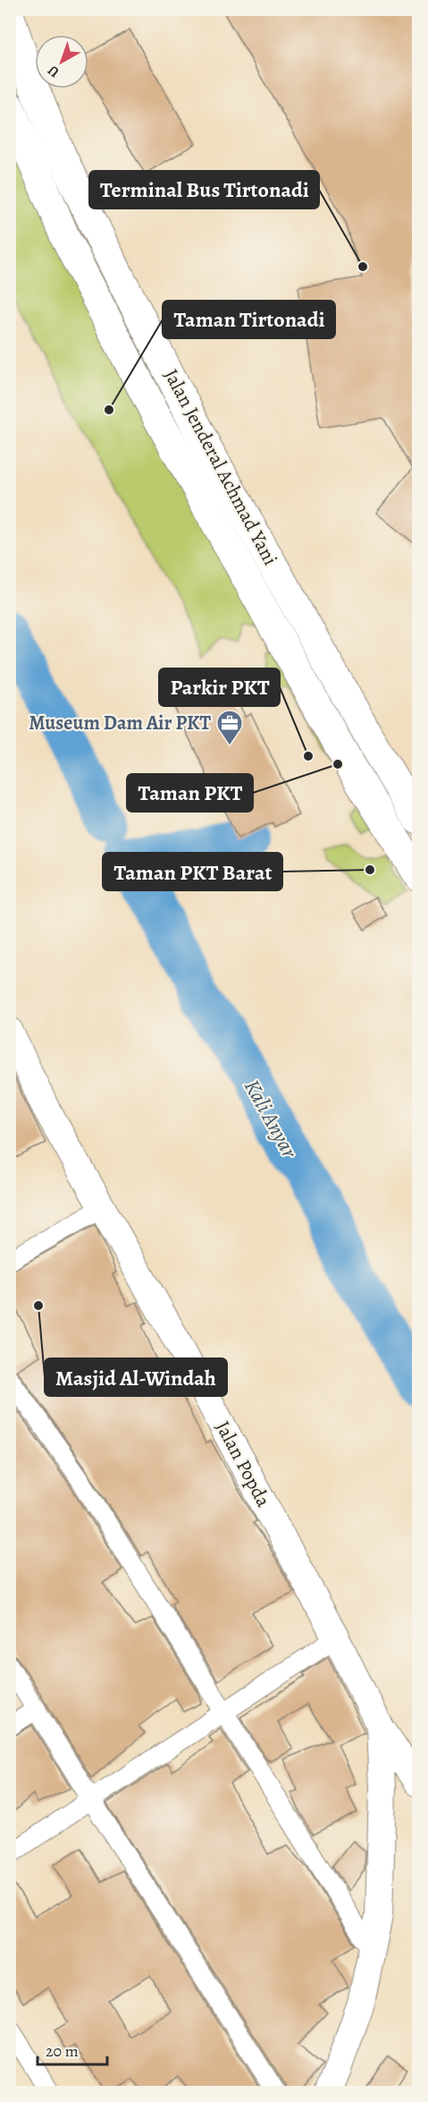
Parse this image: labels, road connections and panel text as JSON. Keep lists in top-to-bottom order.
{
  "streets": {
    "main road": ["Jalan Jenderal Achmad Yani", "Jalan Popda"]
  },
  "water": ["Kali Anyar"],
  "places": {
    "other": [
      "Terminal Bus Tirtonadi",
      "Taman Tirtonadi",
      "Parkir PKT",
      "Taman PKT",
      "Taman PKT Barat",
      "Masjid Al-Windah"
    ],
    "office": ["Museum Dam Air PKT"]
  },
  "scale_bar": "20 m",
  "north": "bottom left"
}
